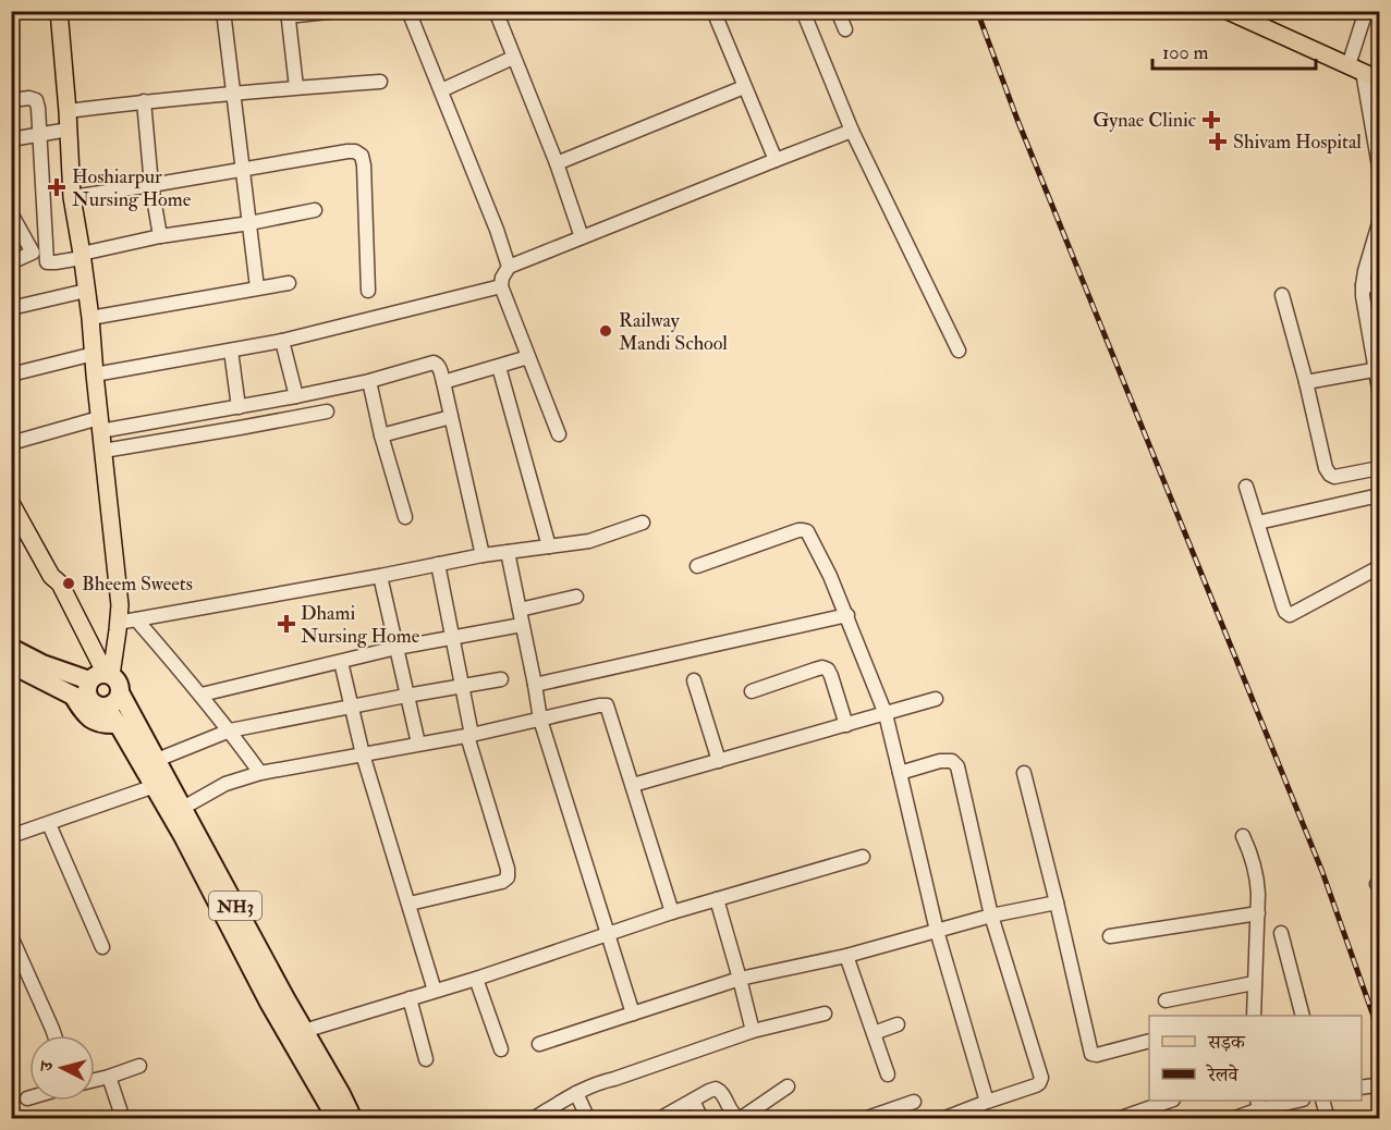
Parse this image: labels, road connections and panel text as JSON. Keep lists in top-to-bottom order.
{
  "streets": {
    "highway": ["NH3"]
  },
  "places": {
    "health": [
      "Gynae Clinic",
      "Shivam Hospital",
      "Hoshiarpur Nursing Home",
      "Dhami Nursing Home"
    ],
    "other": ["Railway Mandi School", "Bheem Sweets"]
  },
  "legend": ["सड़क", "रेलवे"],
  "scale_bar": "100 m",
  "north": "left"
}
